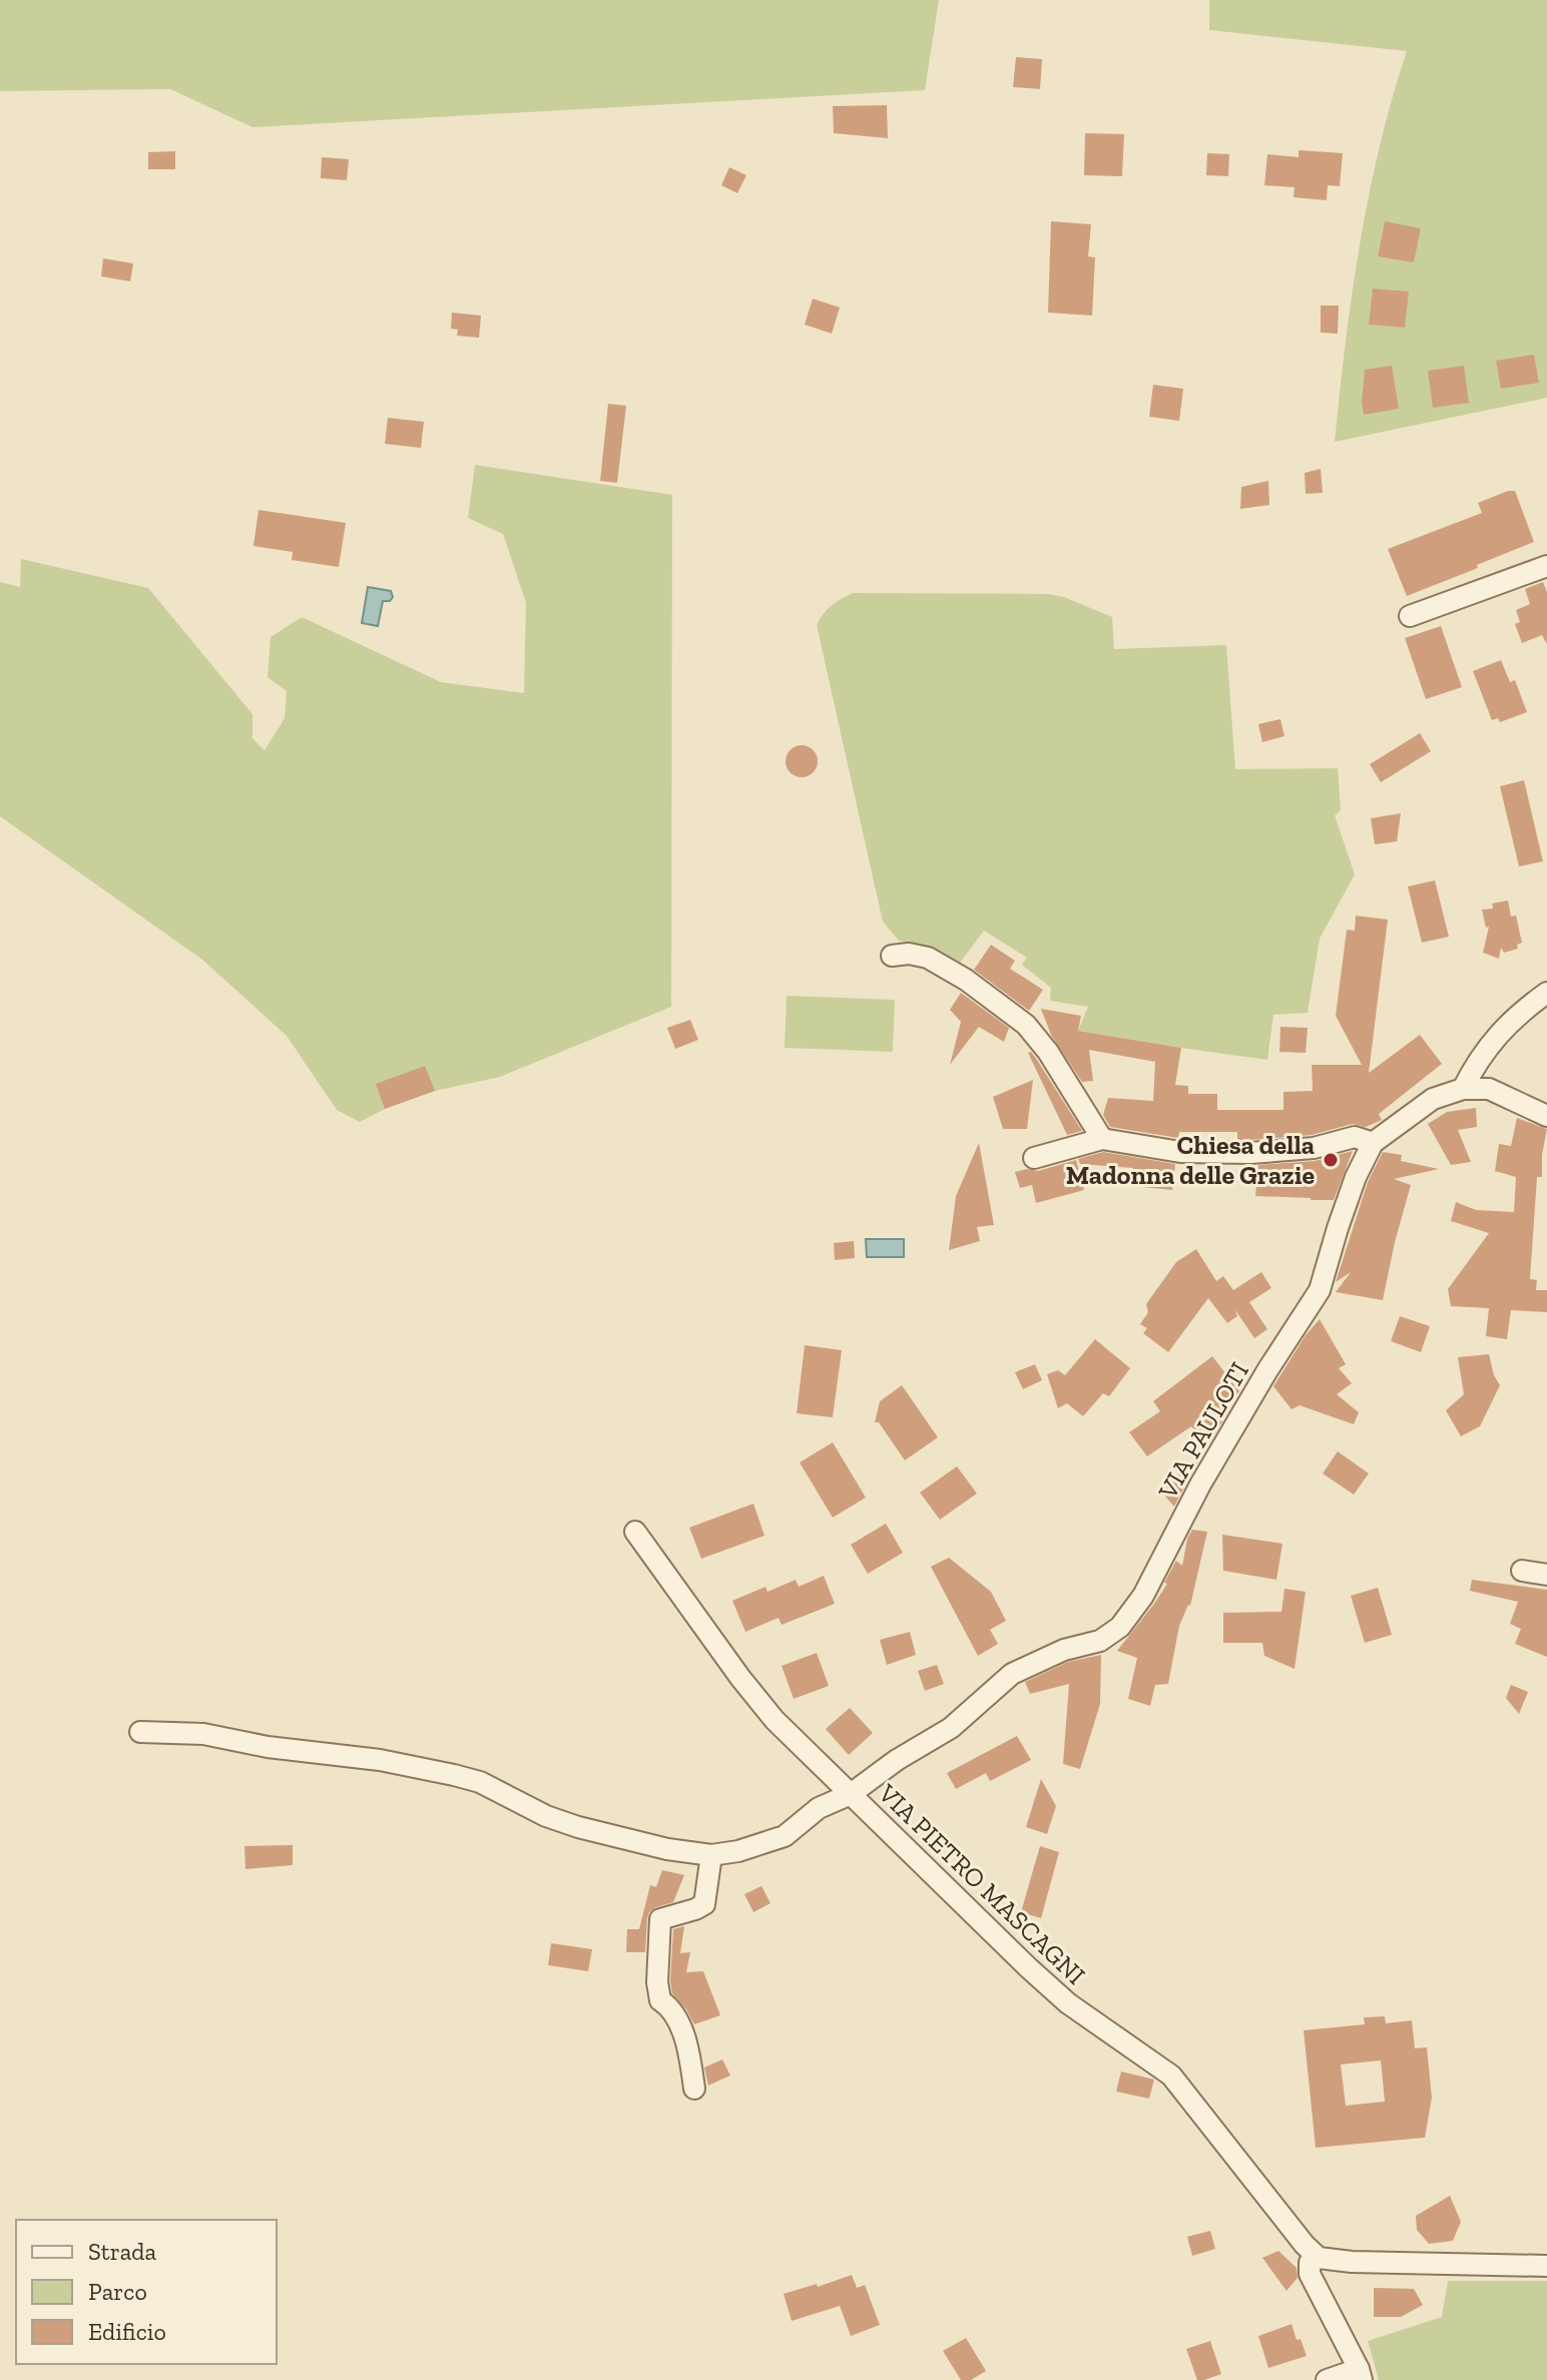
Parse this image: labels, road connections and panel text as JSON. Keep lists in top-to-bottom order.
{
  "streets": {
    "street": ["VIA PAULOTI", "VIA PIETRO MASCAGNI"]
  },
  "crossings": [
    ["VIA PAULOTI", "VIA PIETRO MASCAGNI"]
  ],
  "places": ["Chiesa della Madonna delle Grazie"],
  "legend": ["Strada", "Parco", "Edificio"]
}
